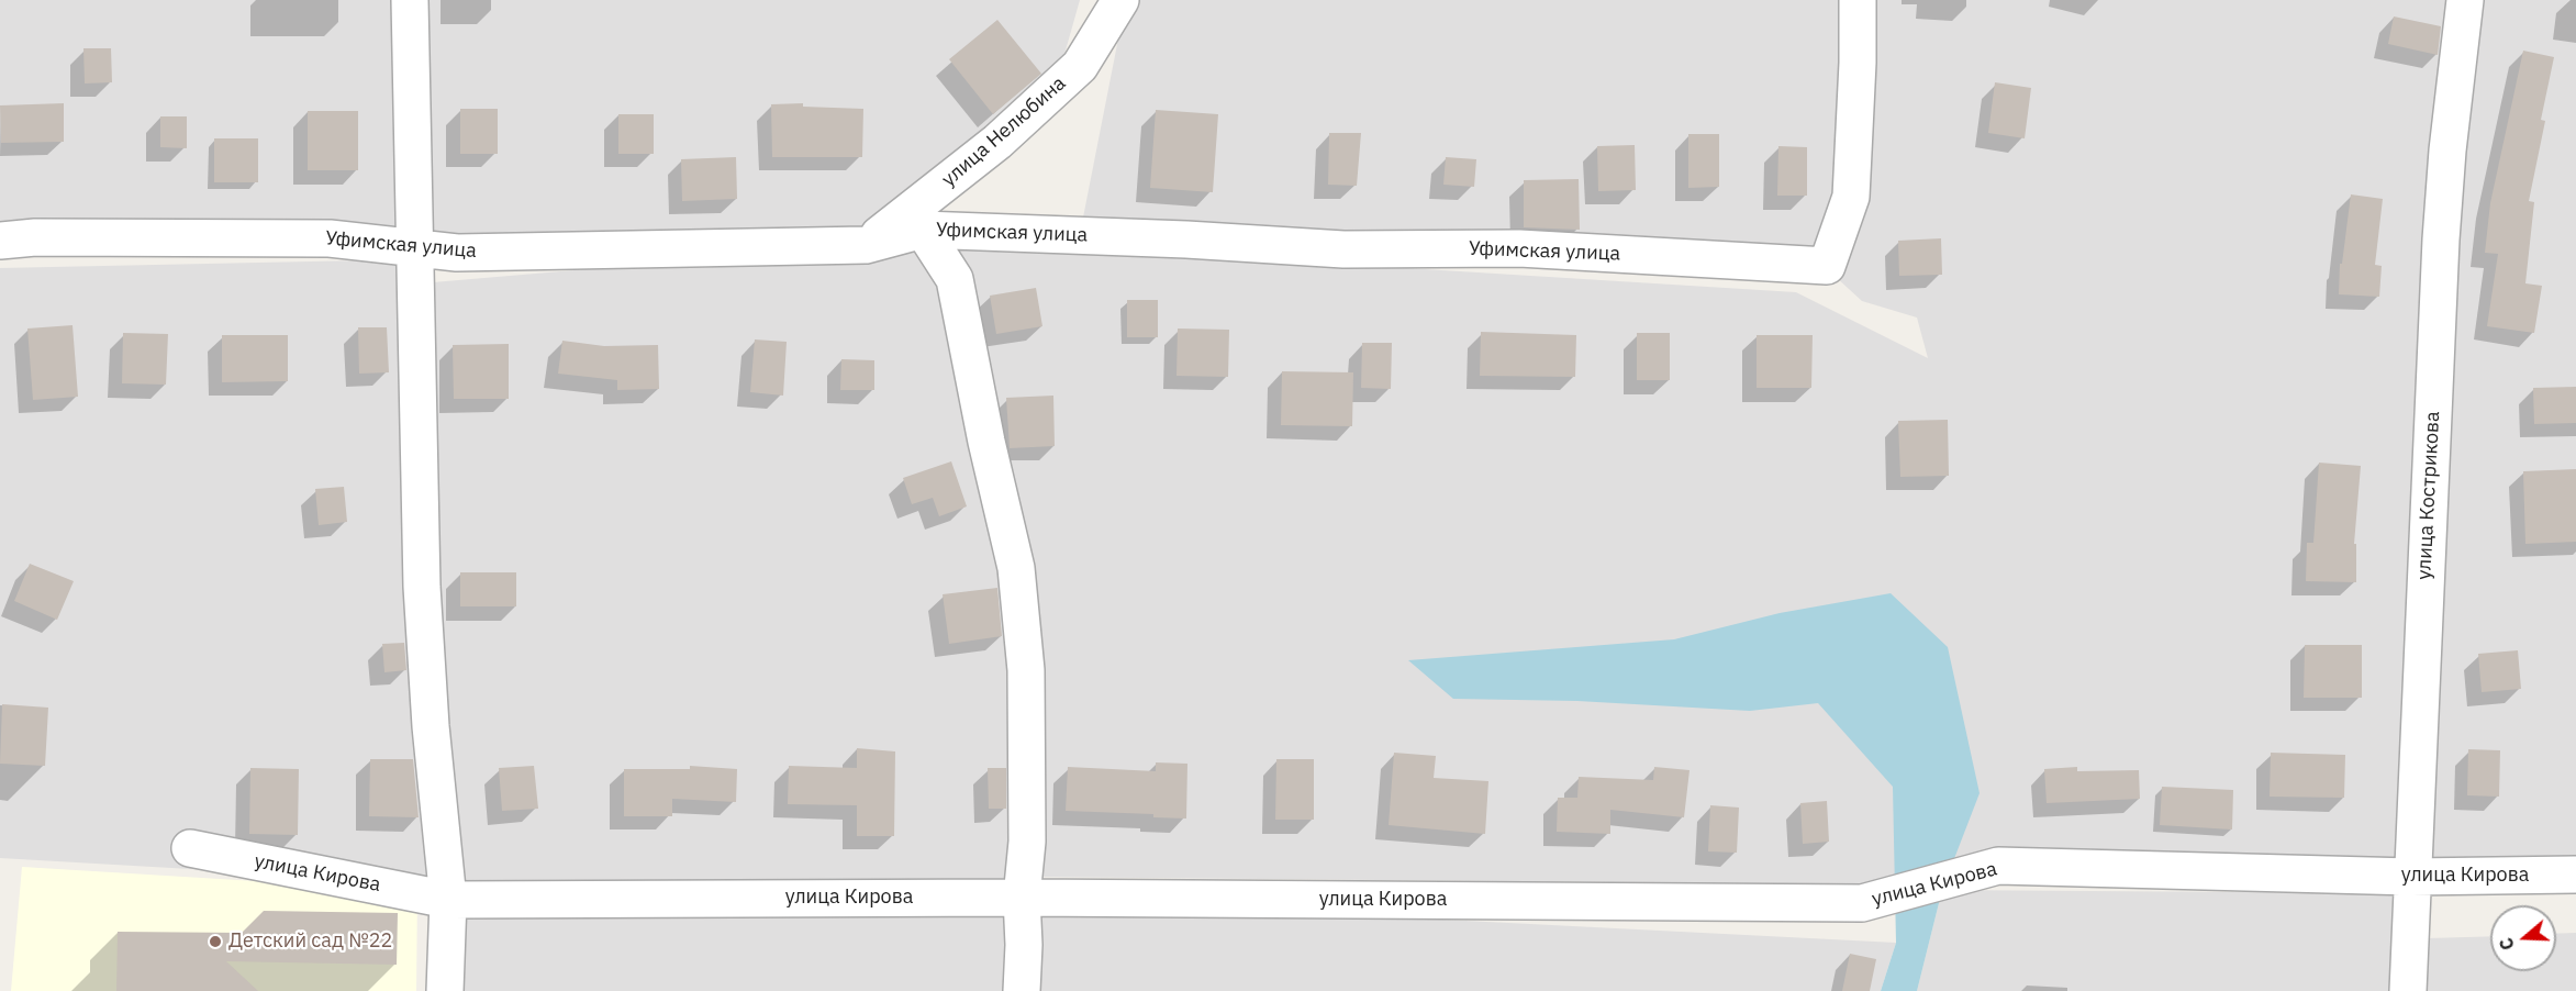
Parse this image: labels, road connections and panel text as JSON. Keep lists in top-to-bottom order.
{
  "streets": {
    "street": [
      "улица Нелюбина",
      "Уфимская улица",
      "улица Кострикова",
      "улица Кирова"
    ]
  },
  "crossings": [
    ["улица Нелюбина", "Уфимская улица"],
    ["улица Кострикова", "улица Кирова"]
  ],
  "places": ["Детский сад №22"],
  "north": "left"
}
